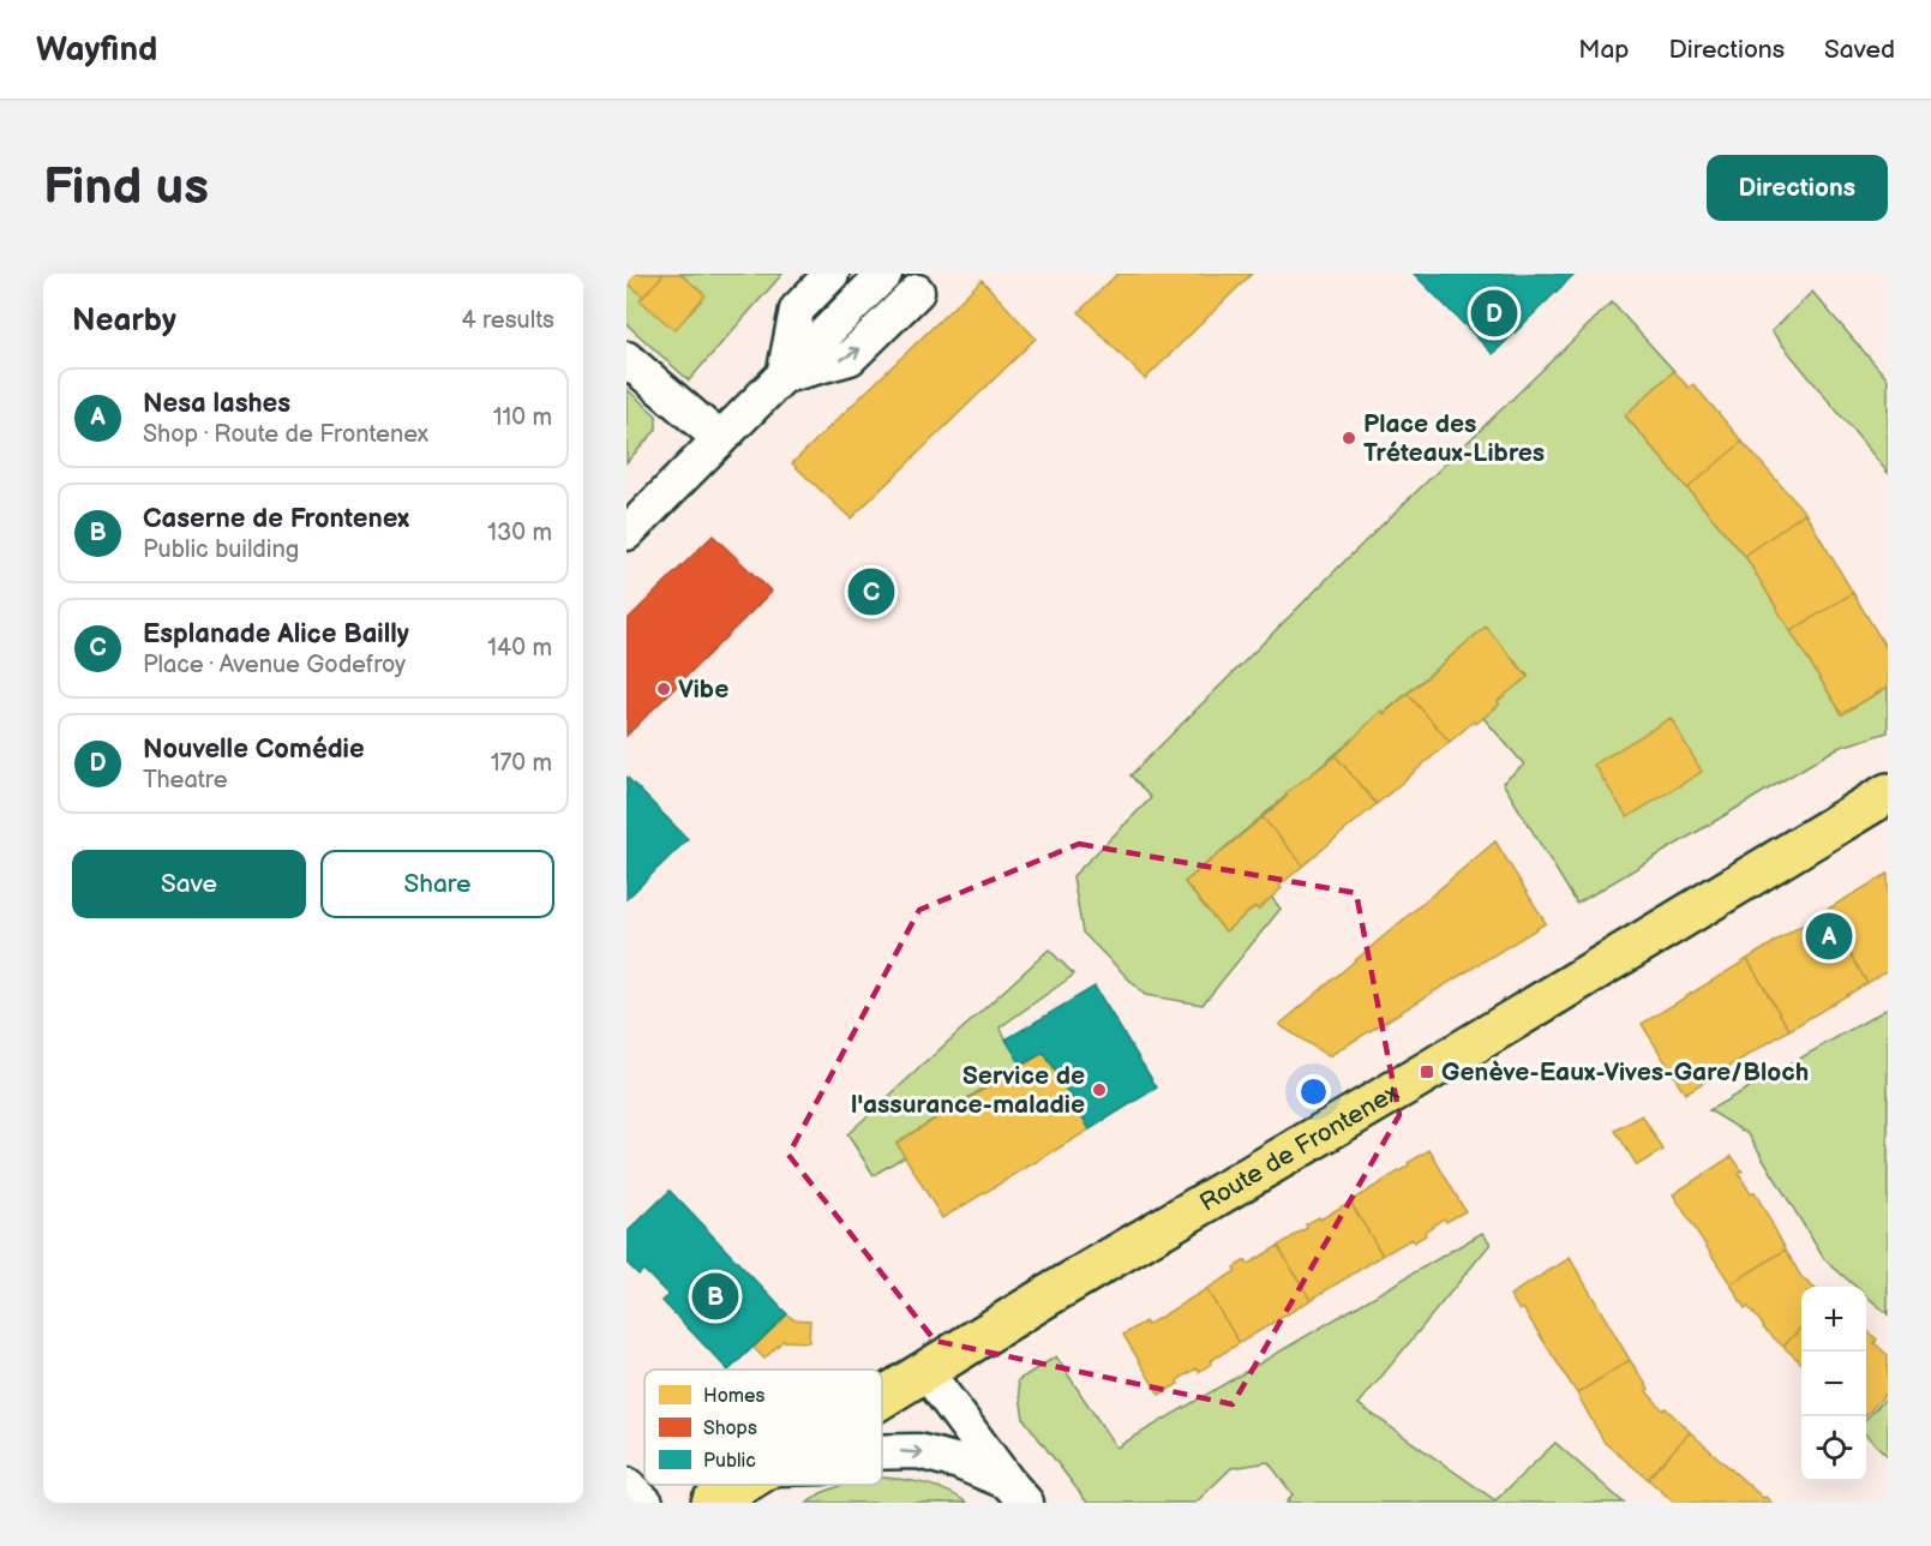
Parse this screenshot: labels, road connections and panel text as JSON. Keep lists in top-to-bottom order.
{
  "streets": {
    "main road": ["Route de Frontenex"]
  },
  "places": {
    "other": ["Place des Tréteaux-Libres", "Vibe", "Service de l'assurance-maladie"],
    "transit": ["Genève-Eaux-Vives-Gare/Bloch"]
  },
  "legend": ["Homes", "Shops", "Public"],
  "page": {
    "header": "Wayfind",
    "nav": ["Map", "Directions", "Saved"],
    "buttons": [
      "Directions",
      ["Save", "Share"]
    ],
    "title": "Find us",
    "heading": ["Nearby", "4 results"],
    "pins": [
      "D",
      "C",
      "A",
      "B"
    ],
    "list": [
      {
        "mark": "A",
        "name": "Nesa lashes",
        "note": "Shop · Route de Frontenex",
        "value": "110 m"
      },
      {
        "mark": "B",
        "name": "Caserne de Frontenex",
        "note": "Public building",
        "value": "130 m"
      },
      {
        "mark": "C",
        "name": "Esplanade Alice Bailly",
        "note": "Place · Avenue Godefroy",
        "value": "140 m"
      },
      {
        "mark": "D",
        "name": "Nouvelle Comédie",
        "note": "Theatre",
        "value": "170 m"
      }
    ],
    "map_buttons": ["+", "−"]
  }
}
